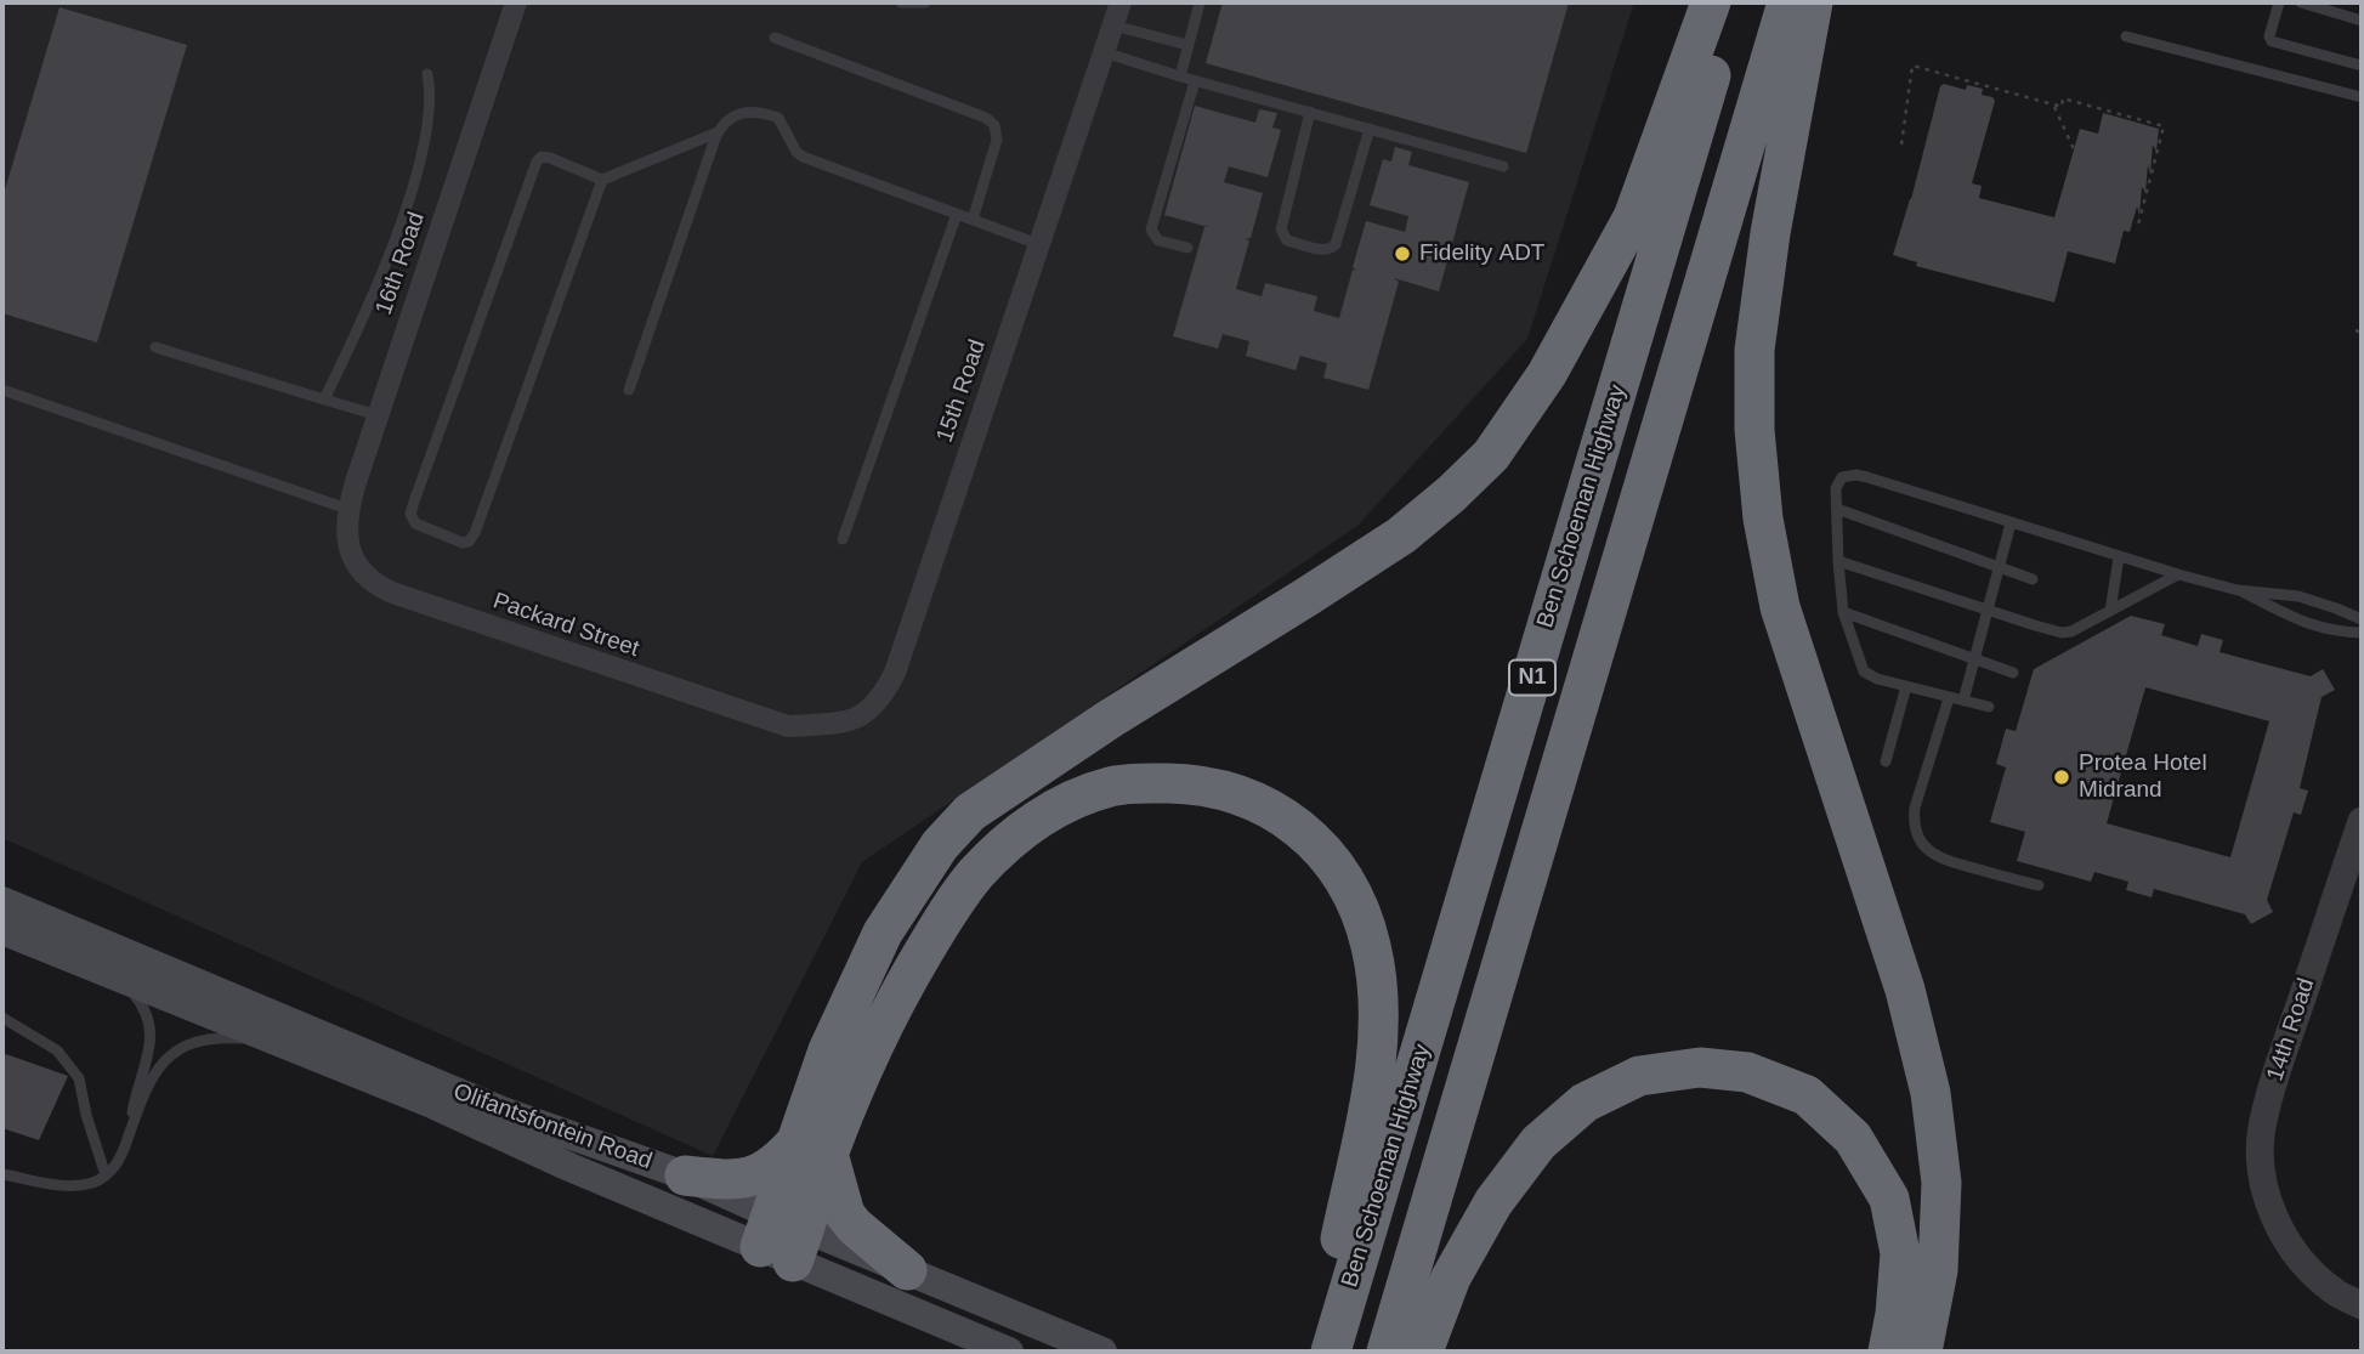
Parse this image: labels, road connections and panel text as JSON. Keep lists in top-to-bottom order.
{
  "streets": {
    "highway": ["Ben Schoeman Highway", "N1"],
    "main road": ["Olifantsfontein Road"],
    "street": [
      "16th Road",
      "15th Road",
      "Packard Street",
      "14th Road"
    ]
  },
  "crossings": [
    ["16th Road", "Packard Street"],
    ["15th Road", "Packard Street"]
  ],
  "places": ["Fidelity ADT", "Protea Hotel Midrand"]
}
